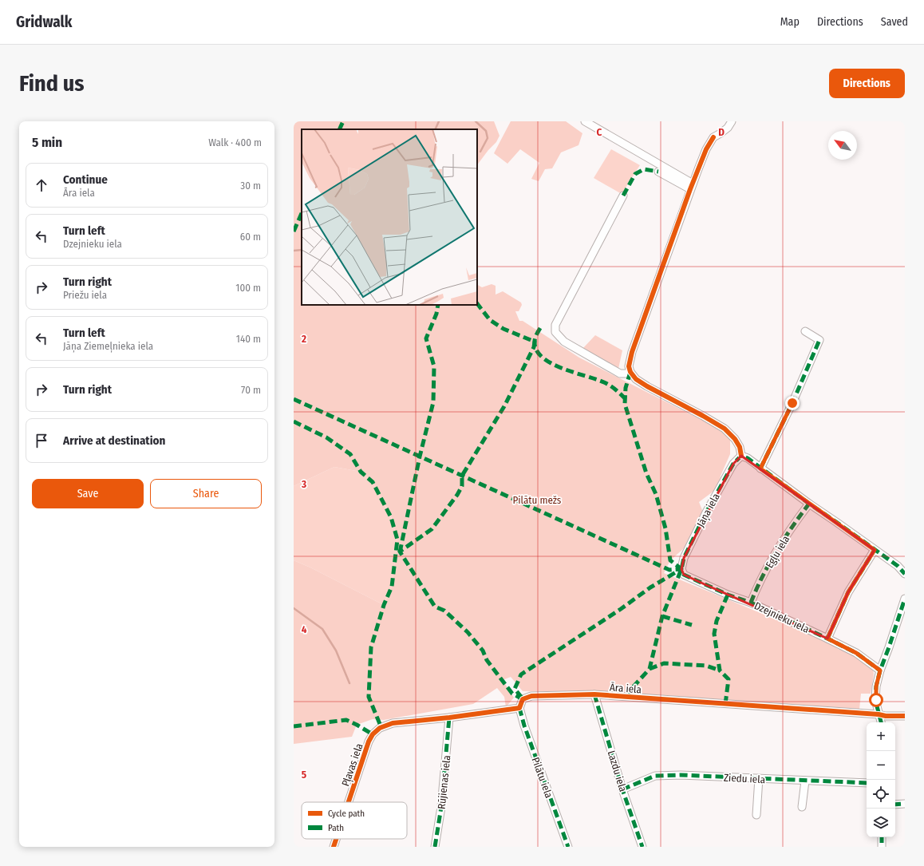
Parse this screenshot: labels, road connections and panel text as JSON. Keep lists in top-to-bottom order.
{
  "streets": {
    "street": [
      "Jāņa iela",
      "Egļu iela",
      "Dzejnieku iela",
      "Āra iela",
      "Pļavas iela",
      "Lazdu iela",
      "Pilātu iela",
      "Ziedu iela",
      "Rūjienas iela"
    ]
  },
  "crossings": [
    ["Jāņa iela", "Dzejnieku iela"],
    ["Egļu iela", "Dzejnieku iela"],
    ["Āra iela", "Lazdu iela"],
    ["Āra iela", "Pilātu iela"],
    ["Pļavas iela", "Rūjienas iela"],
    ["Lazdu iela", "Ziedu iela"]
  ],
  "parks": ["Pilātu mežs"],
  "legend": ["Cycle path", "Path"],
  "north": "top left",
  "page": {
    "header": "Gridwalk",
    "nav": ["Map", "Directions", "Saved"],
    "buttons": [
      "Directions",
      ["Save", "Share"]
    ],
    "title": "Find us",
    "heading": ["5 min", "Walk · 400 m"],
    "list": [
      ["Continue", "Āra iela", "30 m"],
      ["Turn left", "Dzejnieku iela", "60 m"],
      ["Turn right", "Priežu iela", "100 m"],
      ["Turn left", "Jāņa Ziemeļnieka iela", "140 m"],
      ["Turn right", "70 m"],
      "Arrive at destination"
    ],
    "map_buttons": ["+", "−"]
  },
  "grid": {
    "columns": ["C", "D"],
    "rows": [
      "2",
      "3",
      "4",
      "5"
    ]
  }
}
